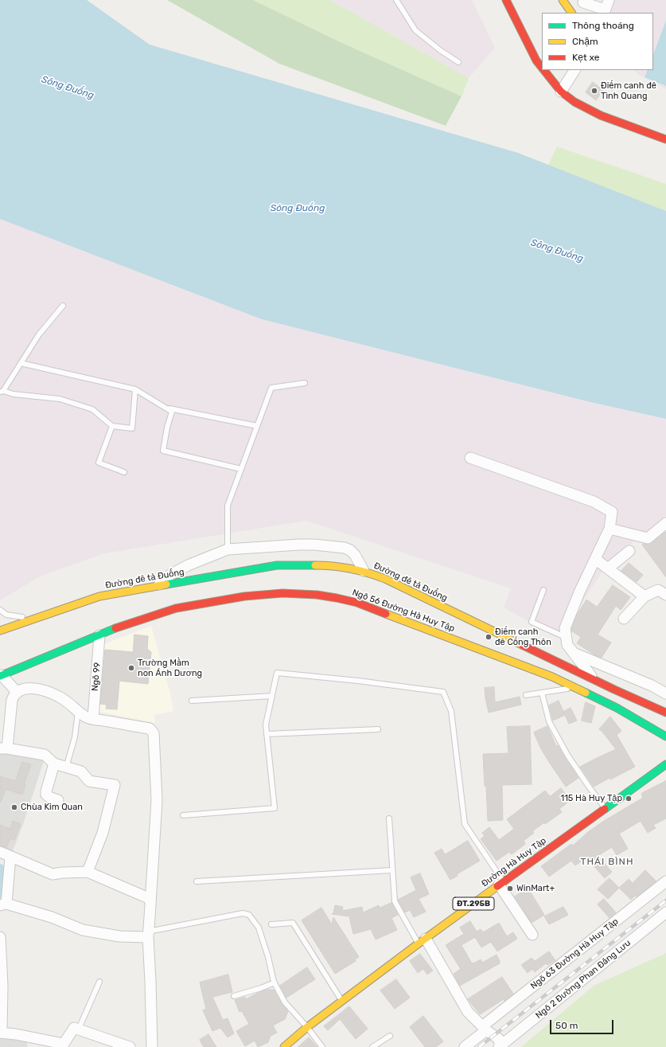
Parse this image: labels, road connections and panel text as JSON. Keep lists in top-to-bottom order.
{
  "streets": {
    "main road": [
      "Đường đê tả Đuống",
      "Ngõ 56 Đường Hà Huy Tập",
      "Đường Hà Huy Tập",
      "ĐT.295B"
    ],
    "street": ["Ngõ 99", "Ngõ 63 Đường Hà Huy Tập", "Ngõ 2 Đường Phan Đăng Lưu"]
  },
  "crossings": [
    ["Ngõ 56 Đường Hà Huy Tập", "Ngõ 99"]
  ],
  "districts": ["THÁI BÌNH"],
  "water": ["Sông Đuống"],
  "places": [
    "Điếm canh đê Tình Quang",
    "Điếm canh đê Cống Thôn",
    "Trường Mầm non Ánh Dương",
    "115 Hà Huy Tập",
    "Chùa Kim Quan",
    "WinMart+"
  ],
  "legend": ["Thông thoáng", "Chậm", "Kẹt xe"],
  "scale_bar": "50 m"
}
